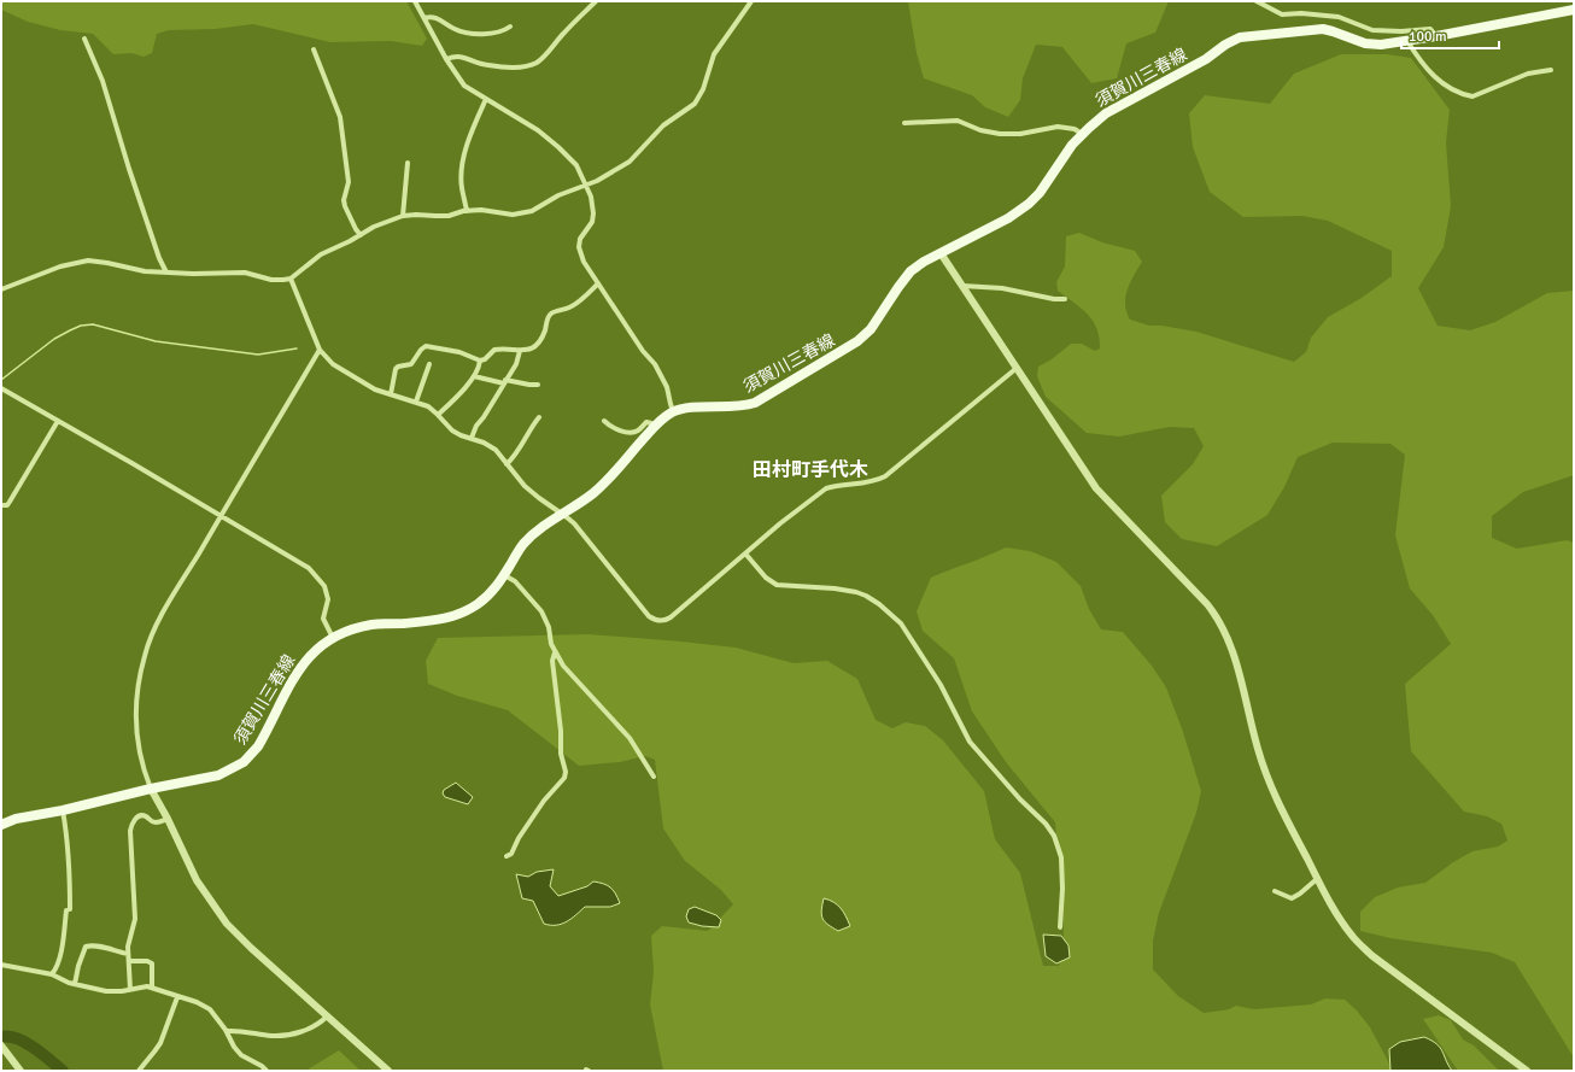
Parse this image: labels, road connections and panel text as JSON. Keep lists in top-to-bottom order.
{
  "streets": {
    "main road": ["須賀川三春線"]
  },
  "districts": ["田村町手代木"],
  "scale_bar": "100 m"
}
